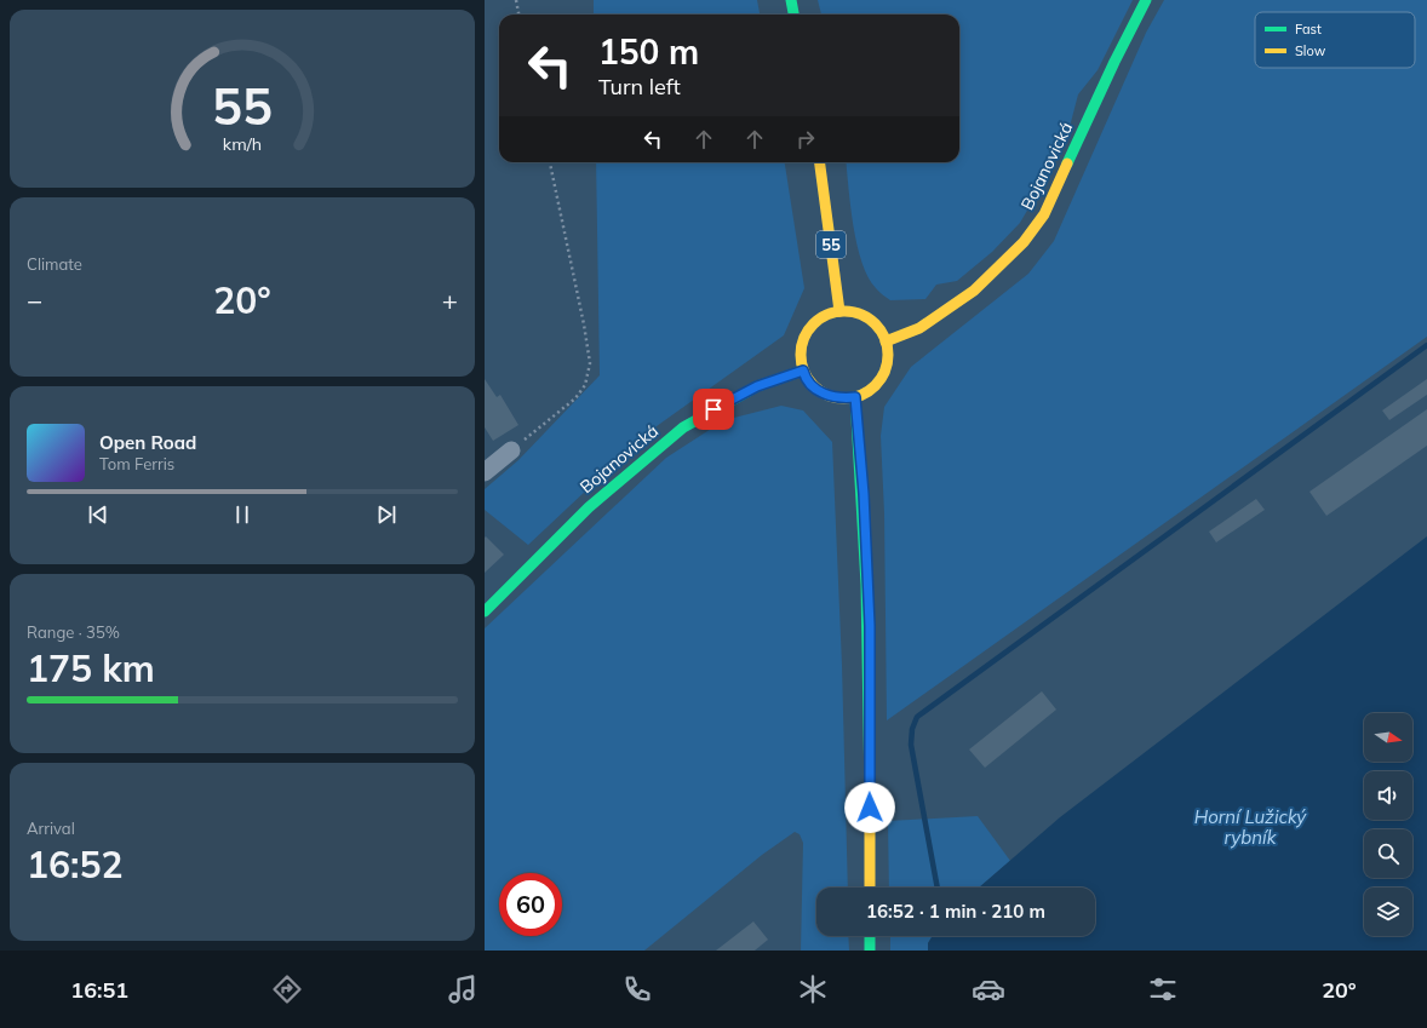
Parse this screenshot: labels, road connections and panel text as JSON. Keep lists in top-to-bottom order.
{
  "streets": {
    "main road": ["Bojanovická", "55"]
  },
  "crossings": [
    ["Bojanovická", "55"]
  ],
  "water": ["Horní Lužický rybník"],
  "legend": ["Fast", "Slow"],
  "north": "right",
  "page": {
    "turn": ["150 m", "Turn left"],
    "tile": [
      "Climate",
      ["Range · 35%", "175 km"],
      ["Arrival", "16:52"]
    ],
    "heat": ["−", "20°", "+"],
    "song": ["Open Road", "Tom Ferris"],
    "limit": "60",
    "trip": "16:52 · 1 min · 210 m",
    "tabs": ["16:51", "20°"],
    "gauge": ["55", "km/h"]
  }
}
